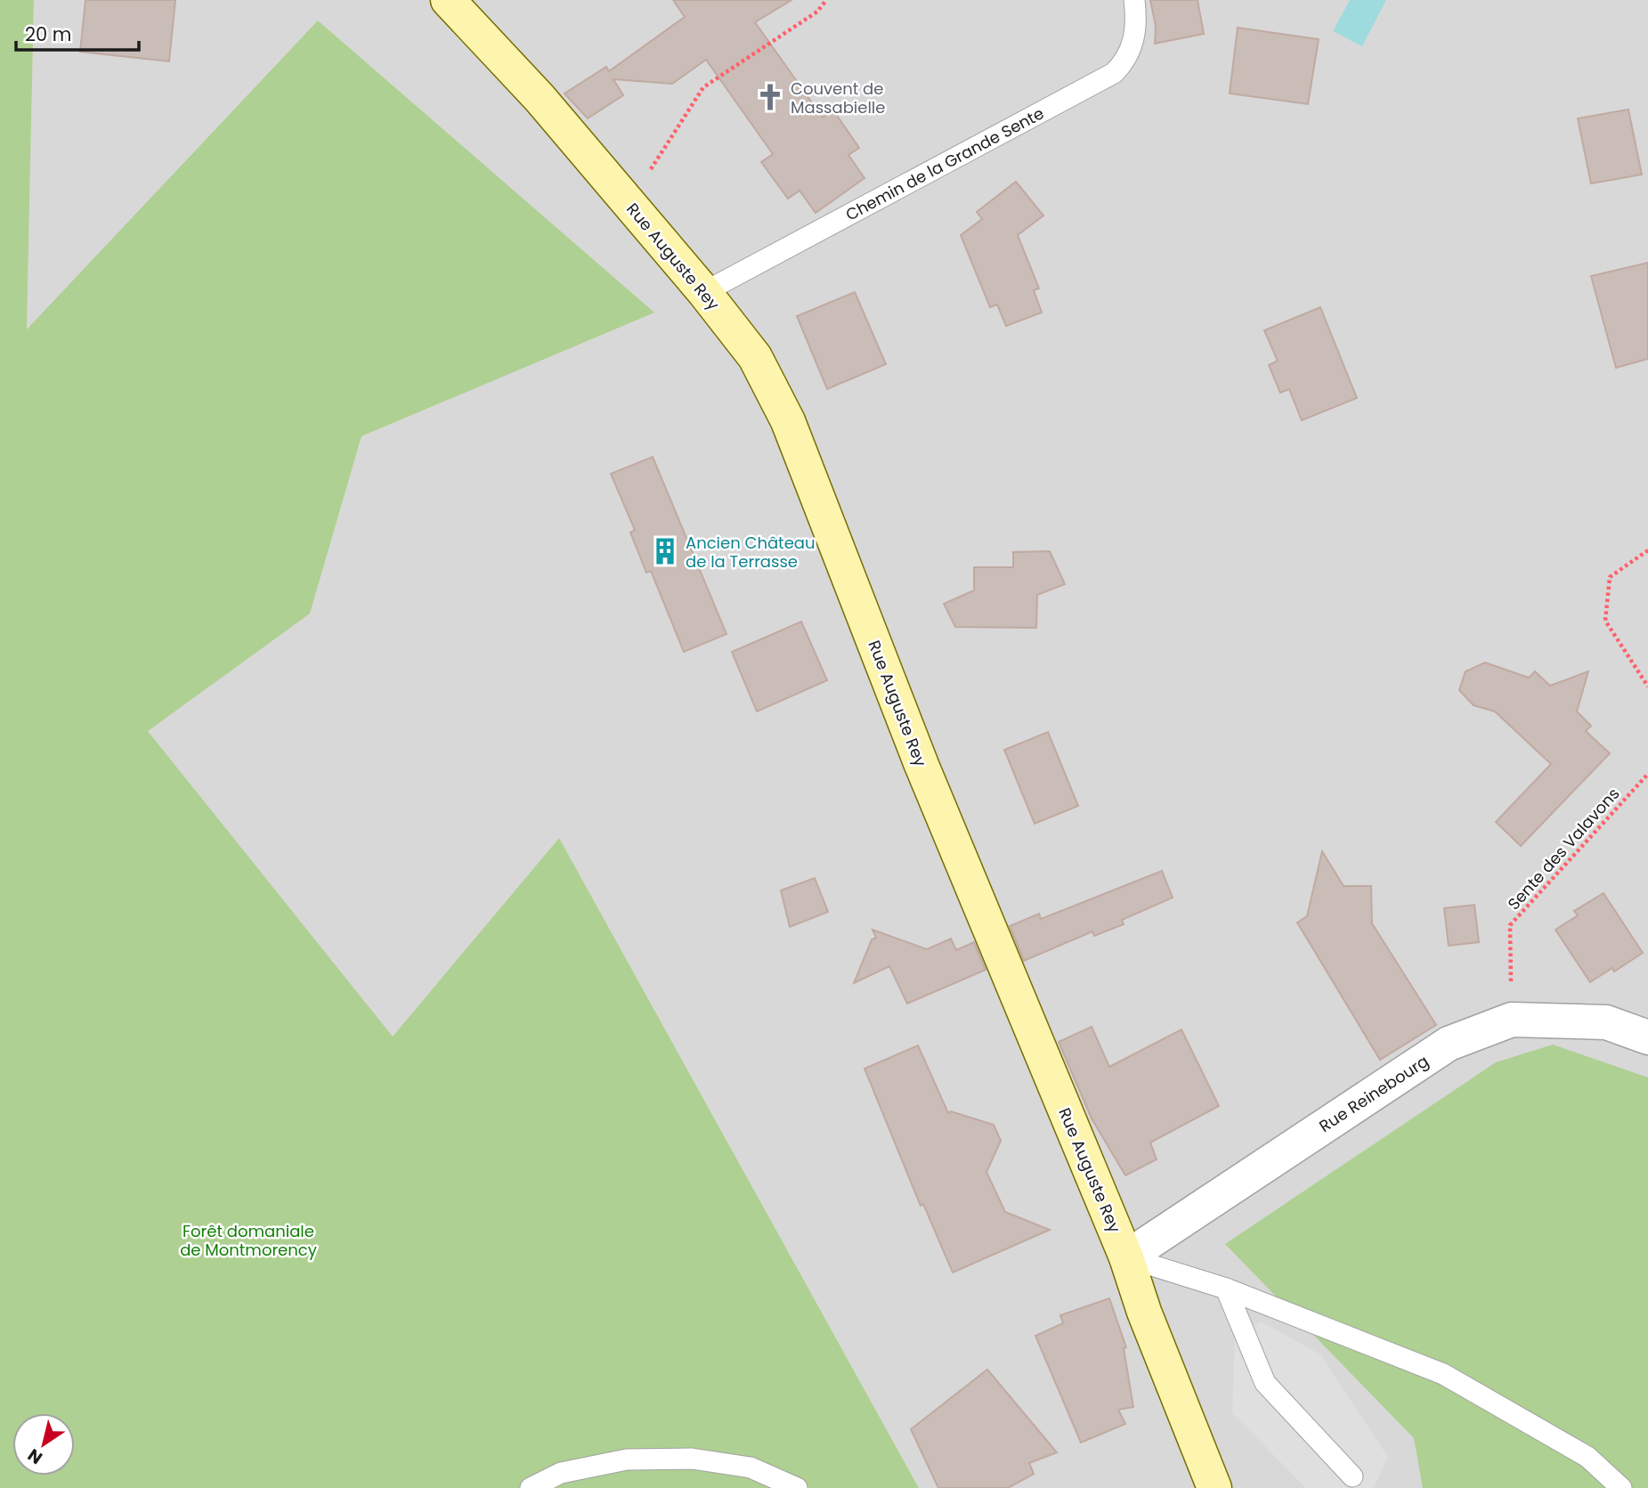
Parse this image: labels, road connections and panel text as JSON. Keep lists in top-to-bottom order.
{
  "streets": {
    "street": ["Rue Auguste Rey", "Rue Reinebourg"],
    "lane": ["Chemin de la Grande Sente"],
    "path": ["Sente des Valavons"]
  },
  "crossings": [
    ["Chemin de la Grande Sente", "Rue Auguste Rey"],
    ["Rue Auguste Rey", "Rue Reinebourg"],
    ["Sente des Valavons", "Rue Reinebourg"]
  ],
  "parks": ["Forêt domaniale de Montmorency"],
  "places": {
    "church": ["Couvent de Massabielle"],
    "building": ["Ancien Château de la Terrasse"]
  },
  "scale_bar": "20 m",
  "north": "bottom left"
}
